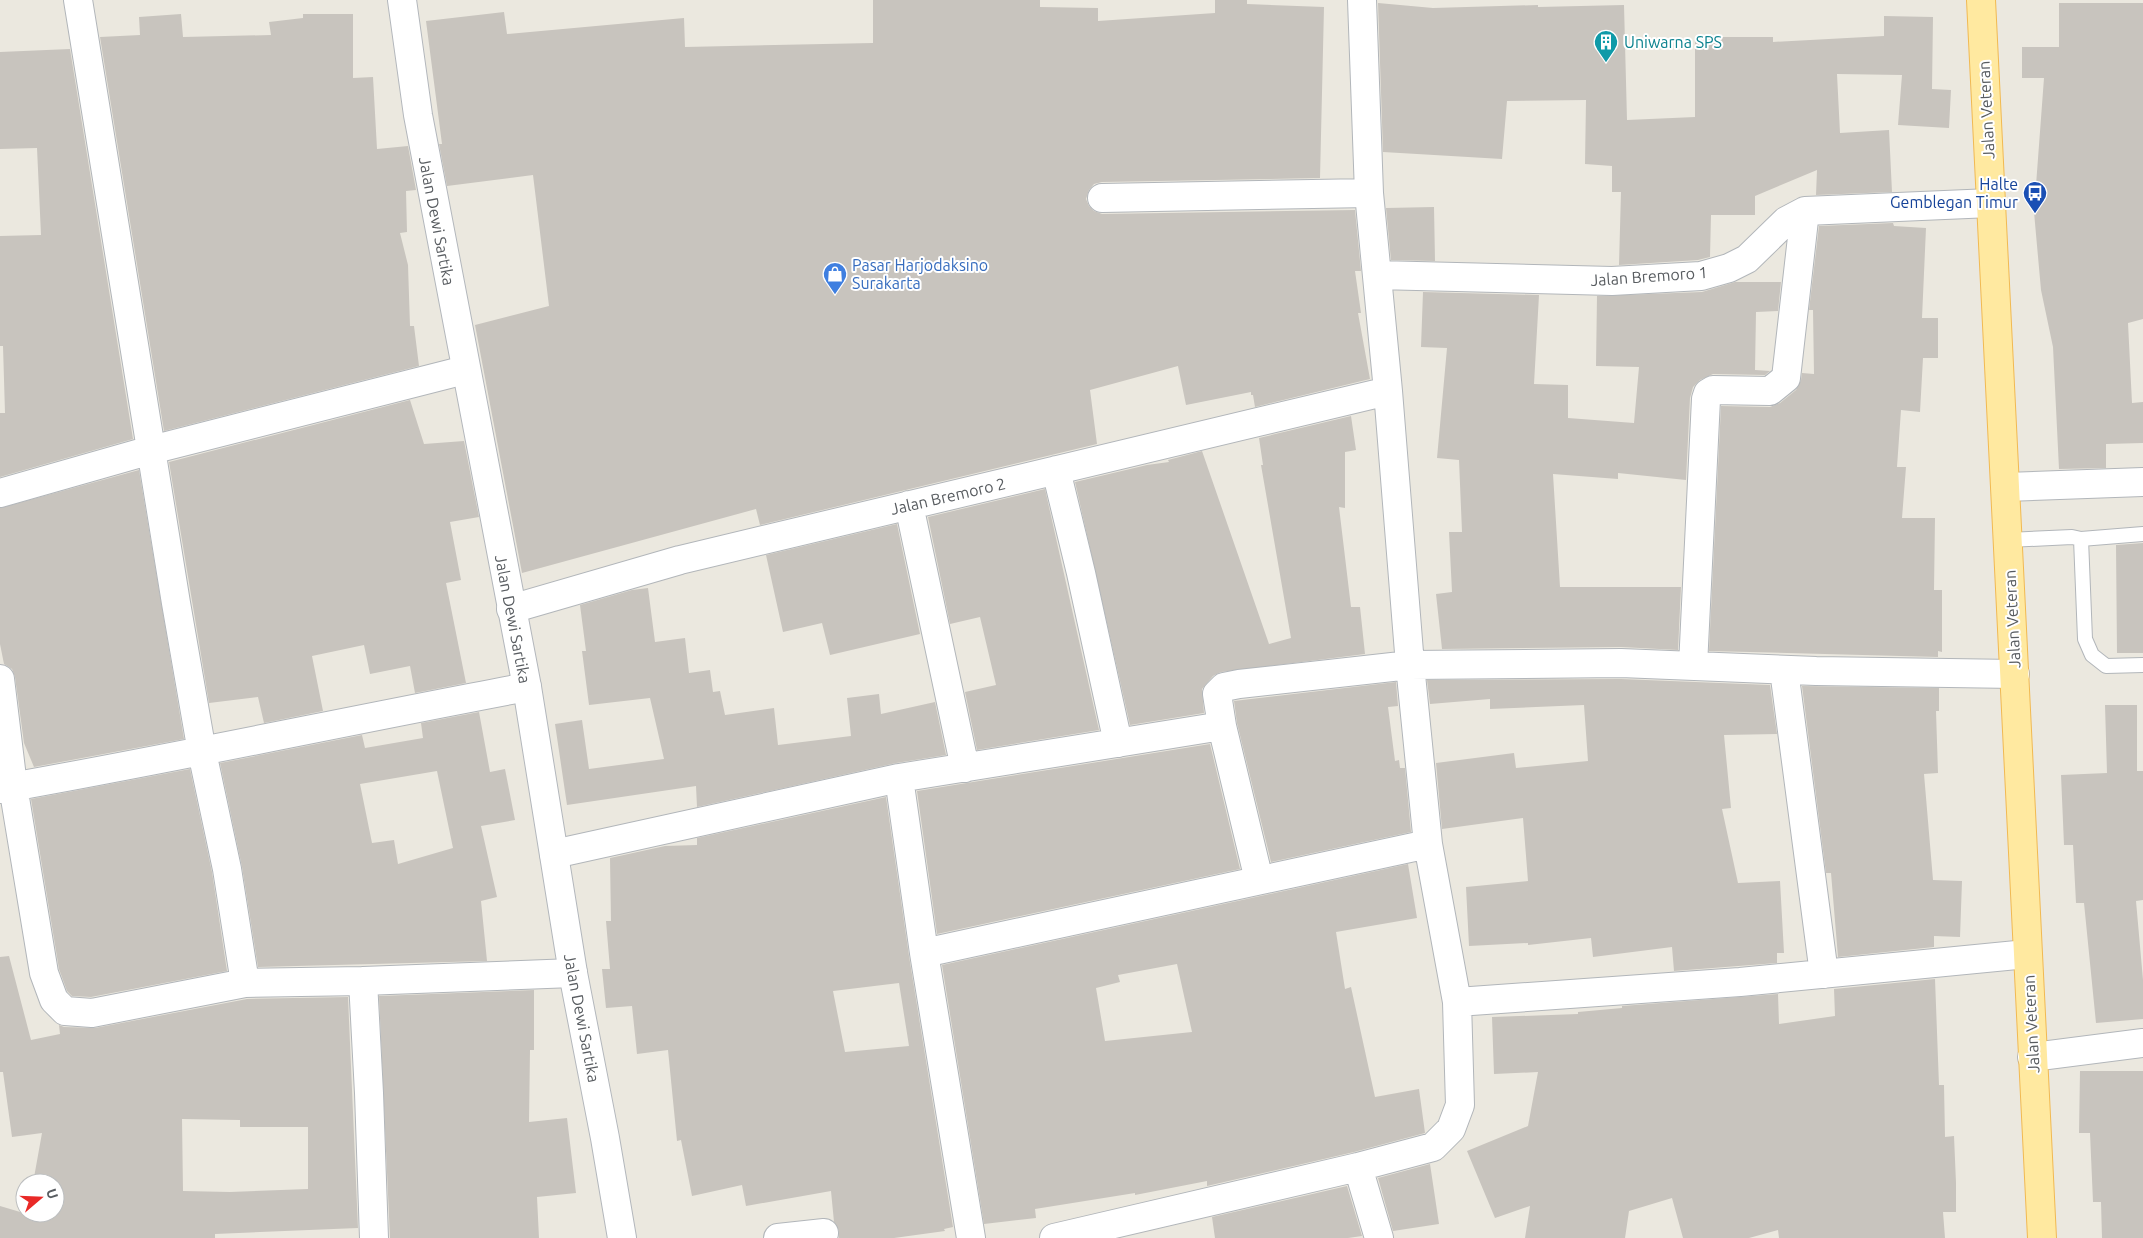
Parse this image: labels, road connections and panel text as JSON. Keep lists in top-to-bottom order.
{
  "streets": {
    "main road": ["Jalan Veteran"],
    "street": ["Jalan Dewi Sartika", "Jalan Bremoro 1", "Jalan Bremoro 2"]
  },
  "crossings": [
    ["Jalan Veteran", "Jalan Bremoro 1"],
    ["Jalan Dewi Sartika", "Jalan Bremoro 2"]
  ],
  "places": {
    "building": ["Uniwarna SPS"],
    "bus stop": ["Halte Gemblegan Timur"],
    "shop": ["Pasar Harjodaksino Surakarta"]
  },
  "north": "right"
}
